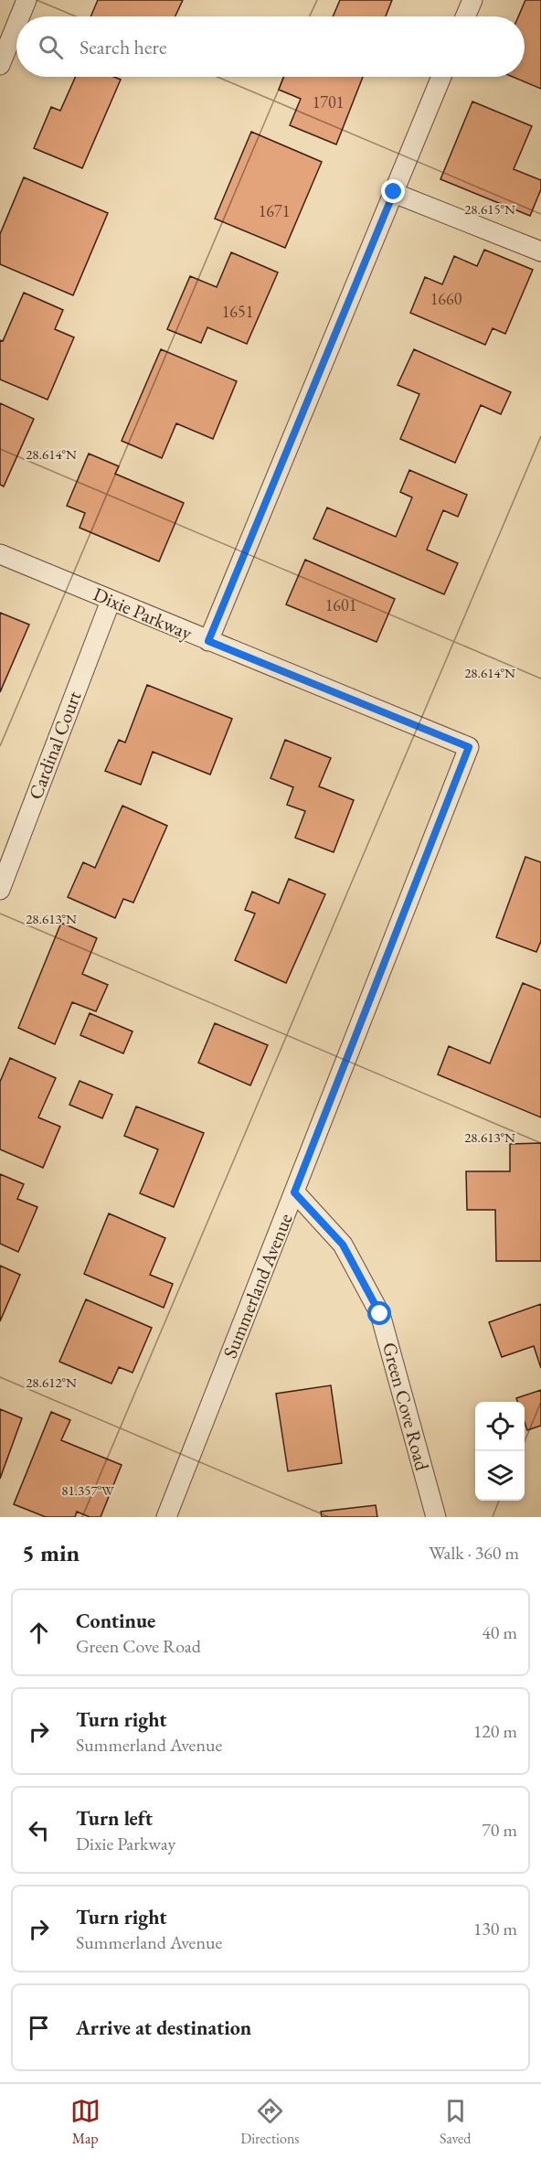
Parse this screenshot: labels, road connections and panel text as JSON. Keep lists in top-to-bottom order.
{
  "streets": {
    "street": [
      "Dixie Parkway",
      "Cardinal Court",
      "Summerland Avenue",
      "Green Cove Road"
    ]
  },
  "crossings": [
    ["Dixie Parkway", "Cardinal Court"],
    ["Dixie Parkway", "Summerland Avenue"],
    ["Summerland Avenue", "Green Cove Road"]
  ],
  "house_numbers": [
    "1701",
    "1671",
    "1660",
    "1651",
    "1601"
  ],
  "page": {
    "search": "Search here",
    "heading": ["5 min", "Walk · 360 m"],
    "list": [
      ["Continue", "Green Cove Road", "40 m"],
      ["Turn right", "Summerland Avenue", "120 m"],
      ["Turn left", "Dixie Parkway", "70 m"],
      ["Turn right", "Summerland Avenue", "130 m"],
      "Arrive at destination"
    ],
    "nav": ["Map", "Directions", "Saved"]
  },
  "coordinates": [
    "28.615°N",
    "28.614°N",
    "28.613°N",
    "28.612°N",
    "81.357°W"
  ]
}
